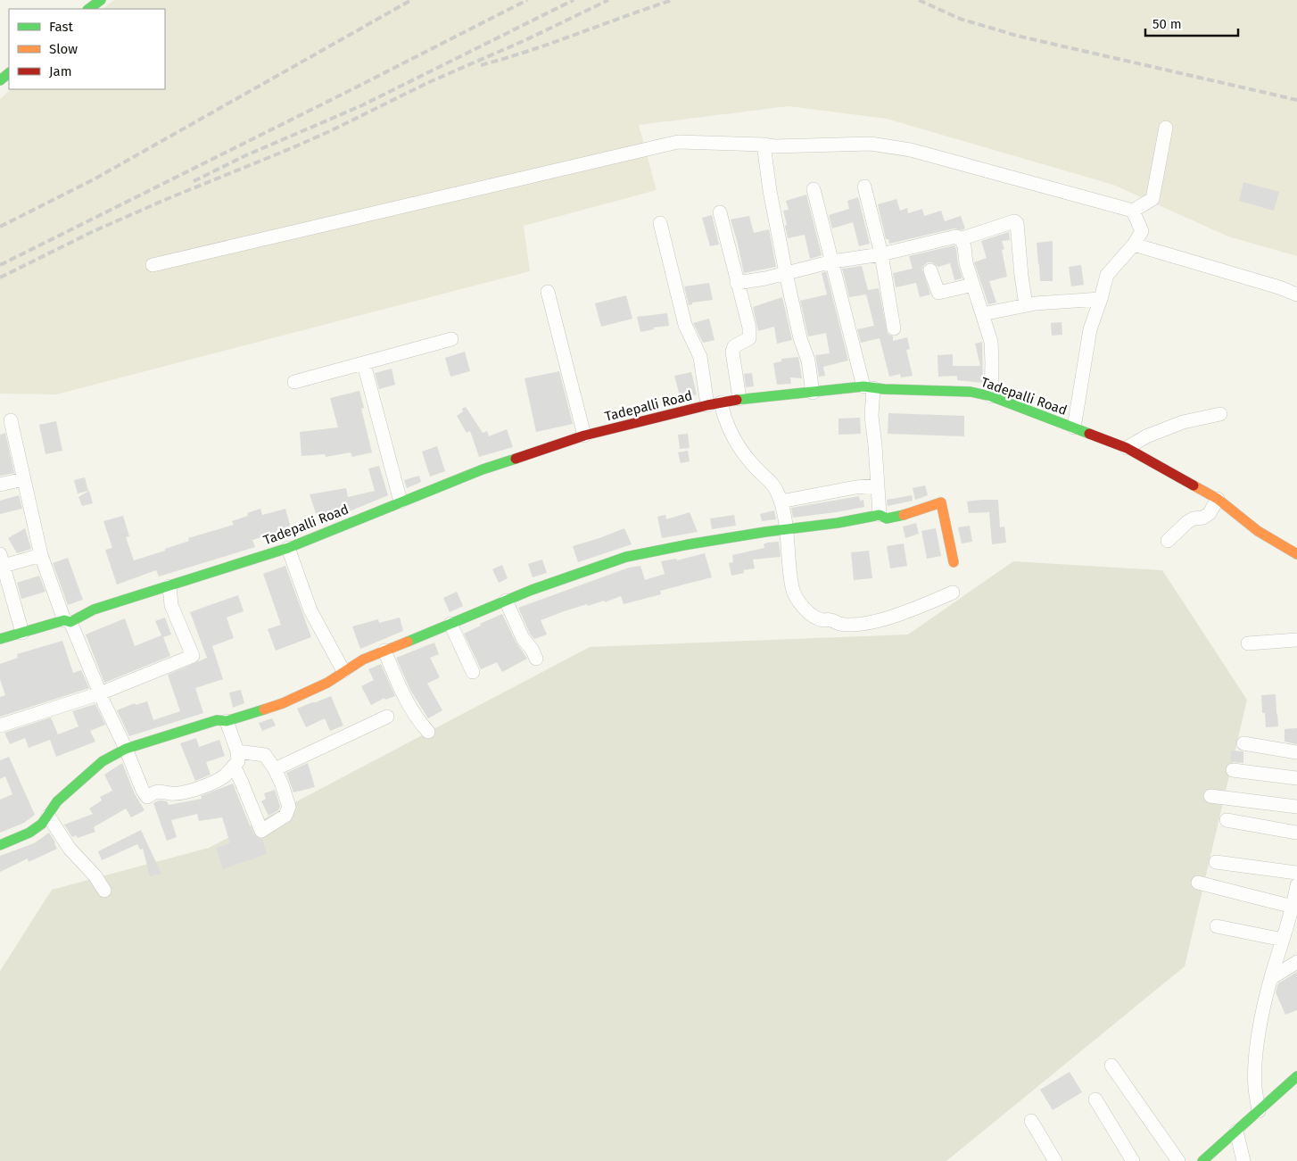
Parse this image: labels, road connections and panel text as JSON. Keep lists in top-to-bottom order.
{
  "streets": {
    "street": ["Tadepalli Road"]
  },
  "legend": ["Fast", "Slow", "Jam"],
  "scale_bar": "50 m"
}
